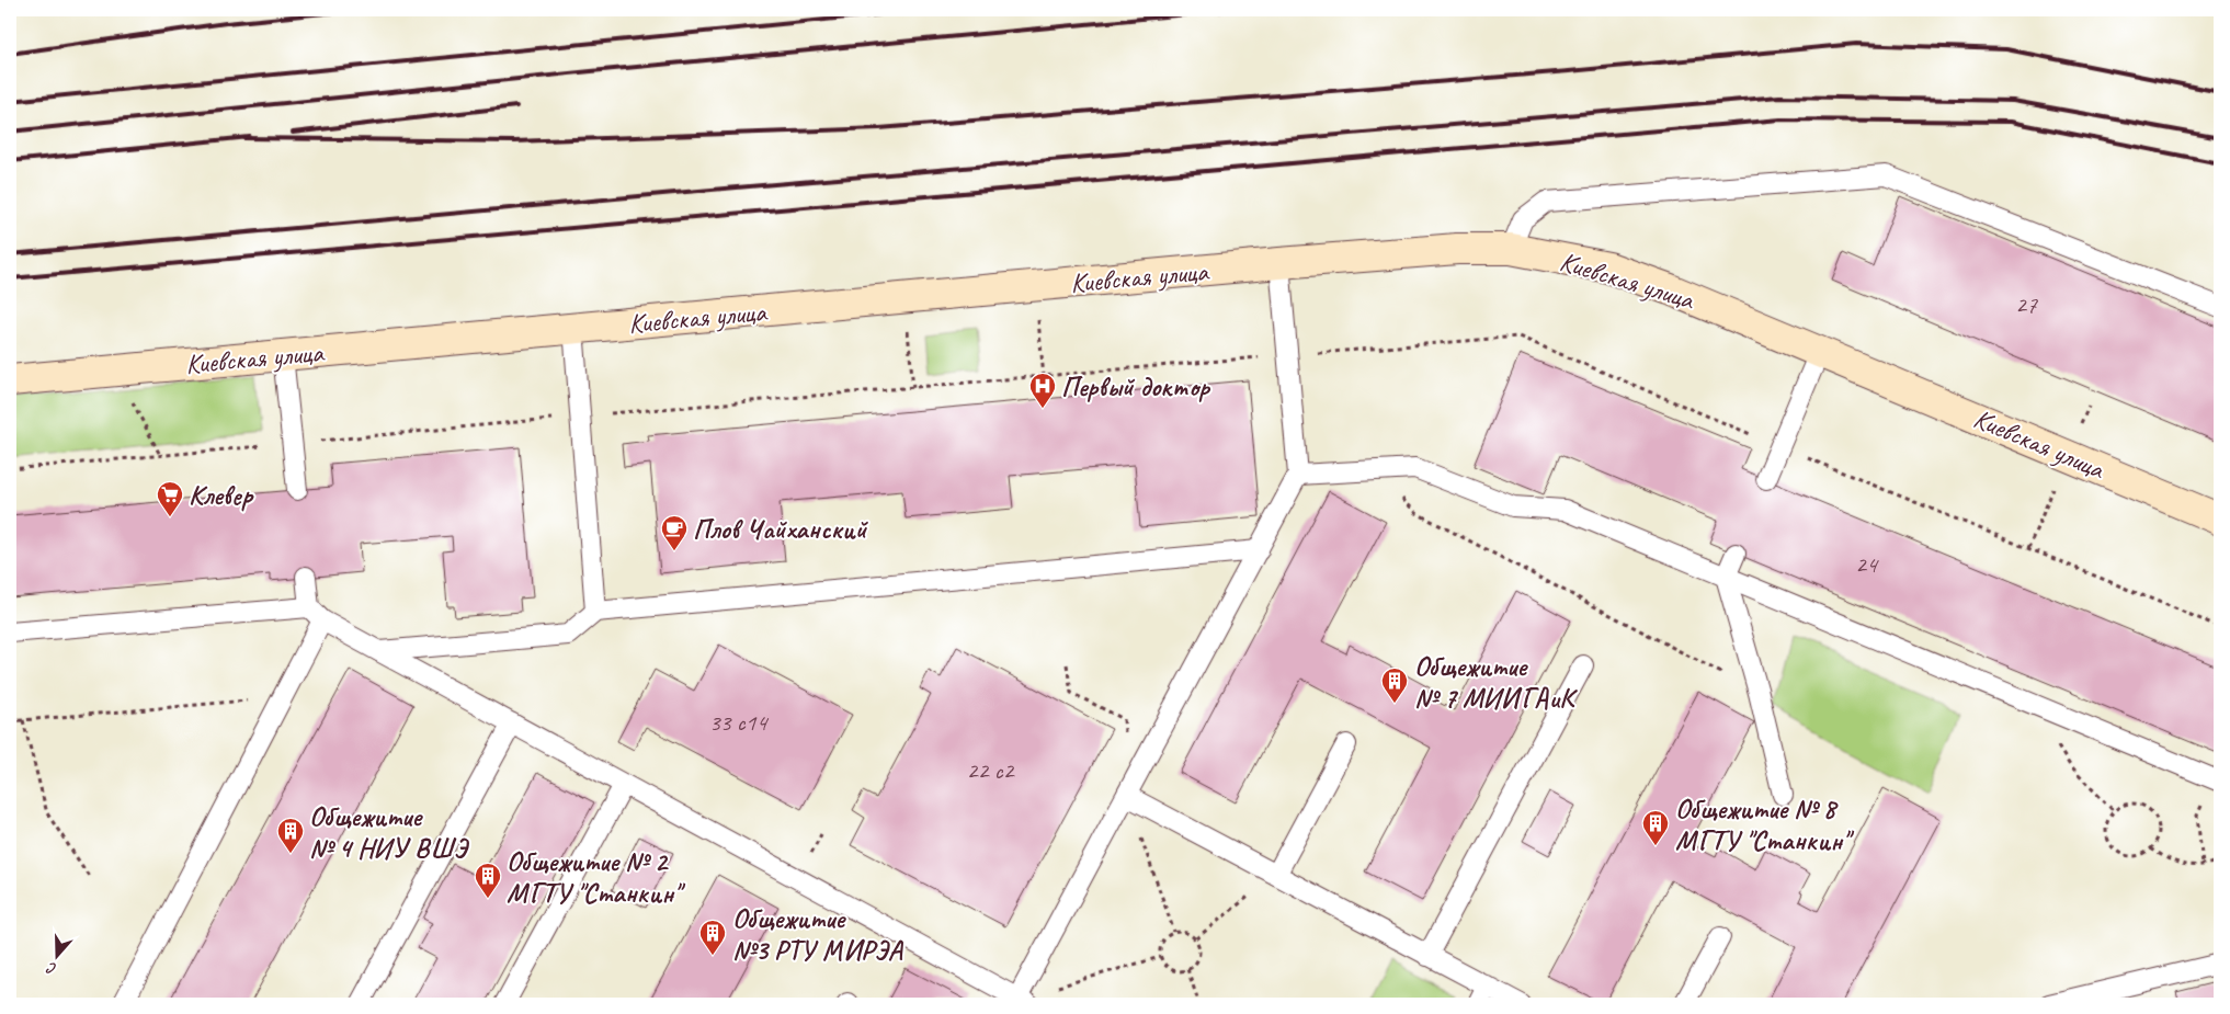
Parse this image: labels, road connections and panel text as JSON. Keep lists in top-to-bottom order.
{
  "streets": {
    "street": ["Киевская улица"]
  },
  "places": {
    "hospital": ["Первый доктор"],
    "supermarket": ["Клевер"],
    "cafe": ["Плов Чайханский"],
    "building": [
      "Общежитие № 7 МИИГАиК",
      "Общежитие № 8 МГТУ \"Станкин\"",
      "Общежитие № 4 НИУ ВШЭ",
      "Общежитие № 2 МГТУ \"Станкин\"",
      "Общежитие №3 РТУ МИРЭА"
    ]
  },
  "house_numbers": [
    "27",
    "24",
    "33 с14",
    "22 с2"
  ],
  "north": "bottom"
}
